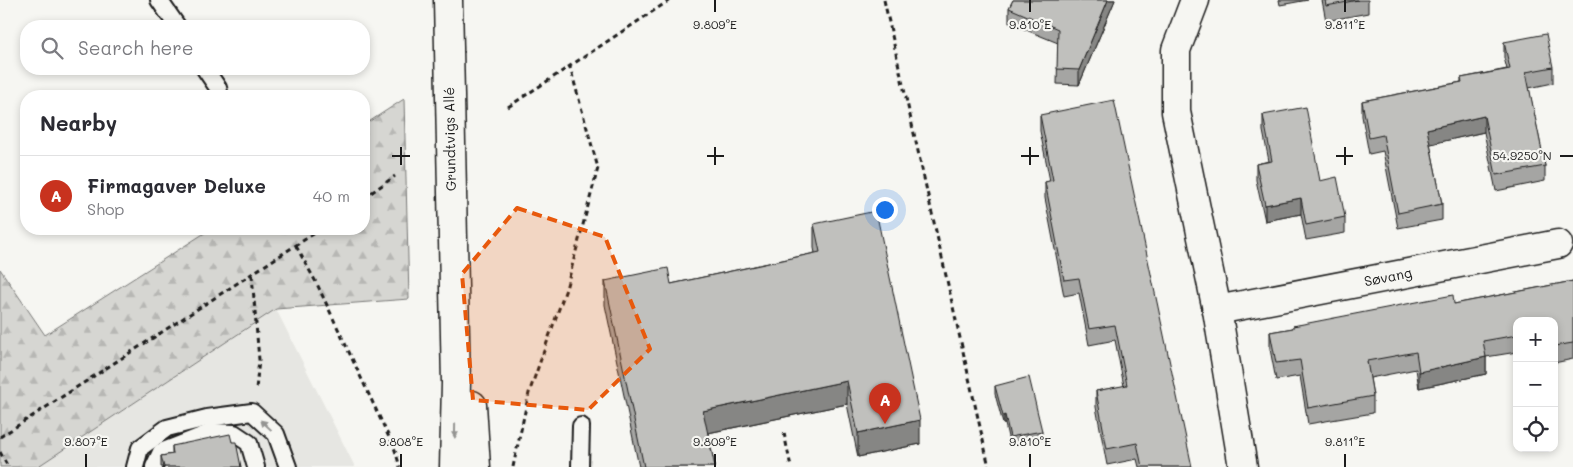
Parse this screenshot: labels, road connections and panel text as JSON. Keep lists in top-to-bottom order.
{
  "streets": {
    "street": ["Grundtvigs Allé", "Søvang"]
  },
  "page": {
    "search": "Search here",
    "heading": "Nearby",
    "list": [
      {
        "mark": "A",
        "name": "Firmagaver Deluxe",
        "note": "Shop",
        "value": "40 m"
      }
    ],
    "map_buttons": ["+", "−"],
    "pins": "A"
  },
  "coordinates": [
    "9.809°E",
    "9.810°E",
    "9.811°E",
    "54.9250°N",
    "9.807°E",
    "9.808°E"
  ]
}
